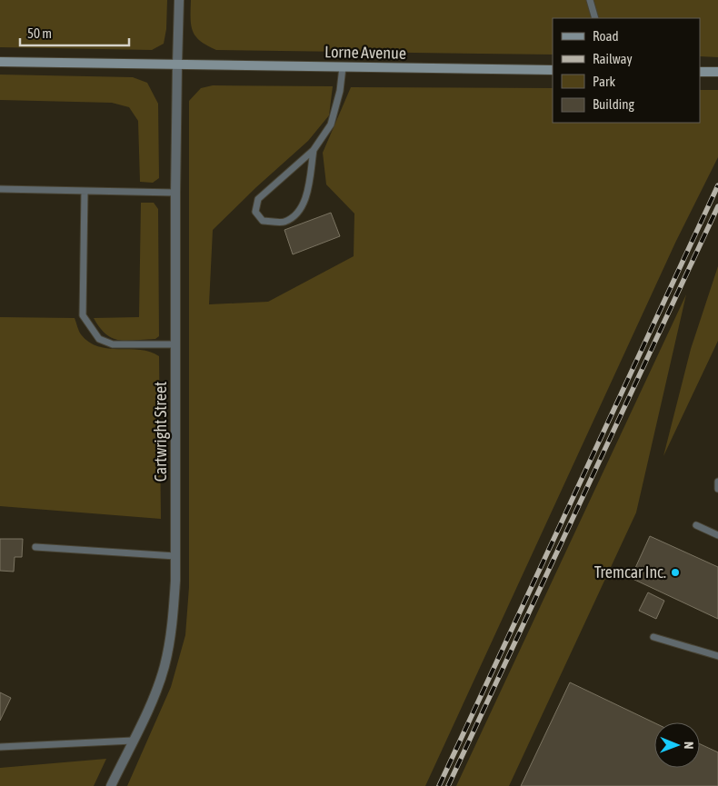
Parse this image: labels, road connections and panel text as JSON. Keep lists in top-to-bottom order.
{
  "streets": {
    "main road": ["Lorne Avenue"],
    "street": ["Cartwright Street"]
  },
  "crossings": [
    ["Lorne Avenue", "Cartwright Street"]
  ],
  "places": ["Tremcar Inc."],
  "legend": [
    "Road",
    "Railway",
    "Park",
    "Building"
  ],
  "scale_bar": "50 m",
  "north": "right"
}
